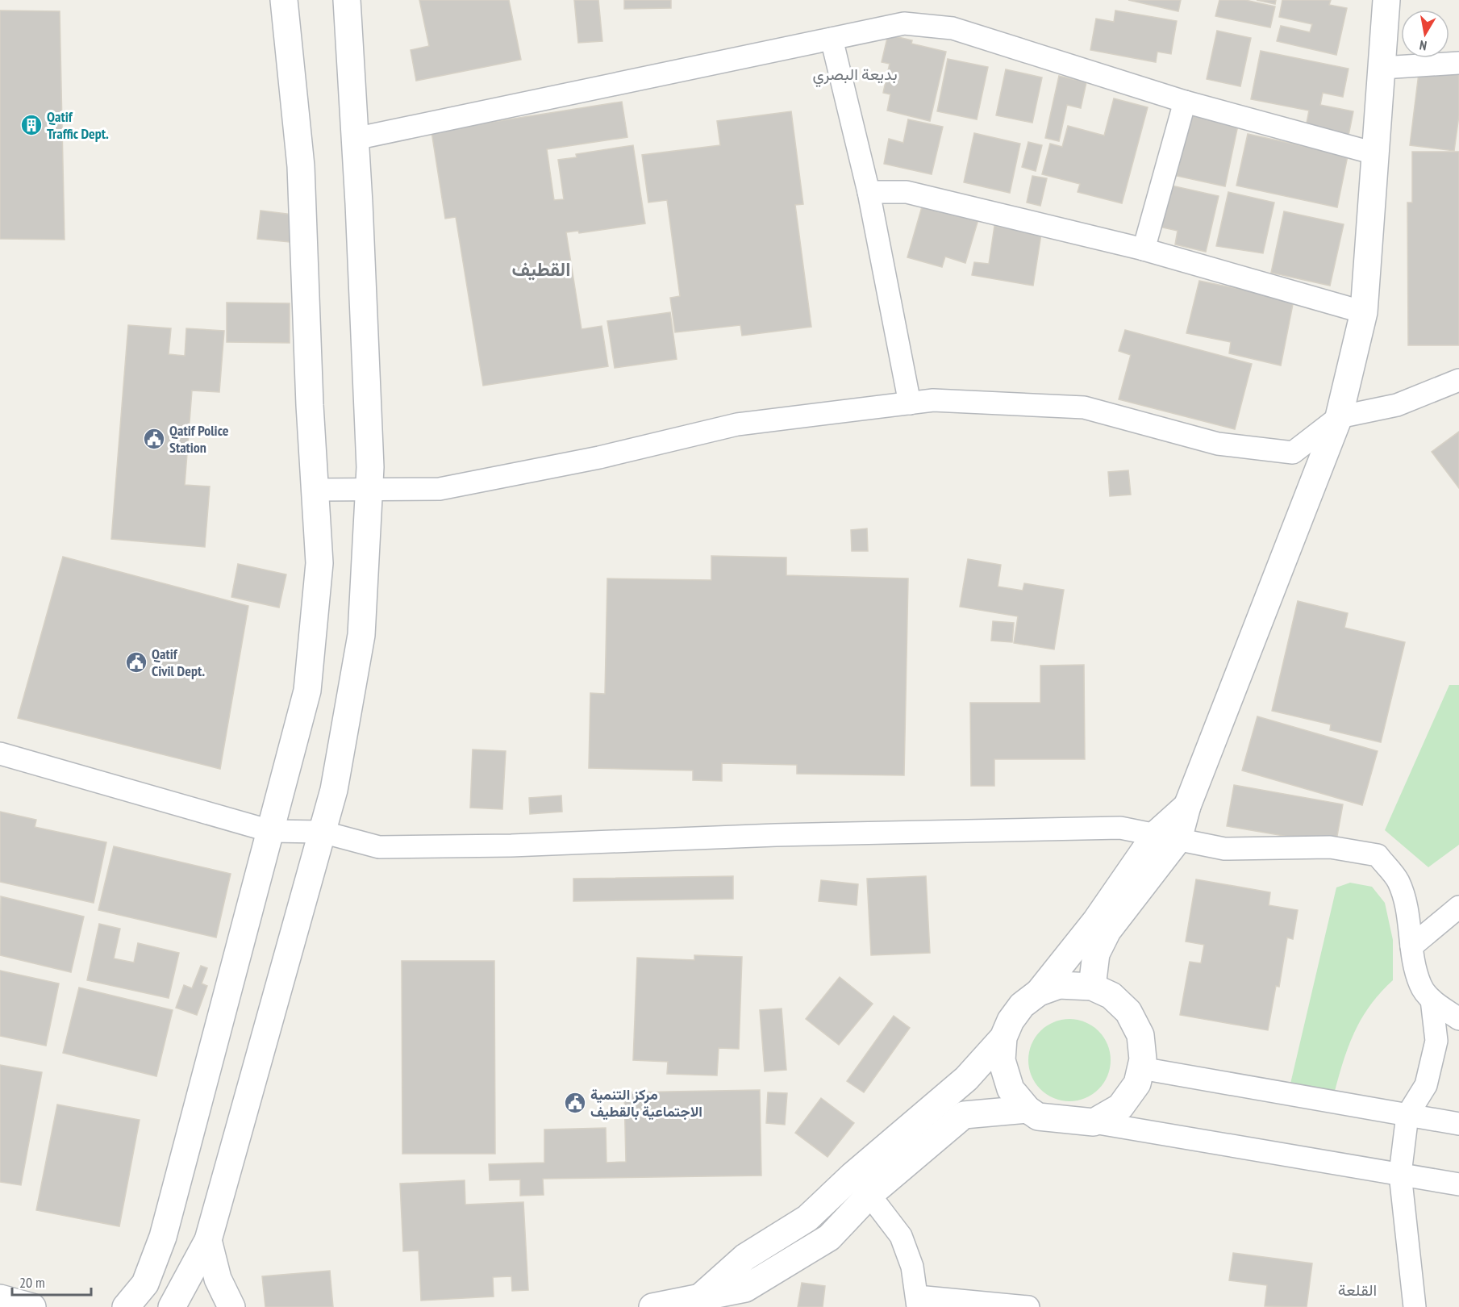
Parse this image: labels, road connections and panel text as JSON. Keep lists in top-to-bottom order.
{
  "districts": ["بديعة البصري", "القطيف", "القلعة"],
  "places": {
    "building": ["Qatif Traffic Dept."],
    "public building": ["Qatif Police Station", "Qatif Civil Dept.", "مركز التنمية الاجتماعية بالقطيف"]
  },
  "scale_bar": "20 m",
  "north": "bottom"
}
